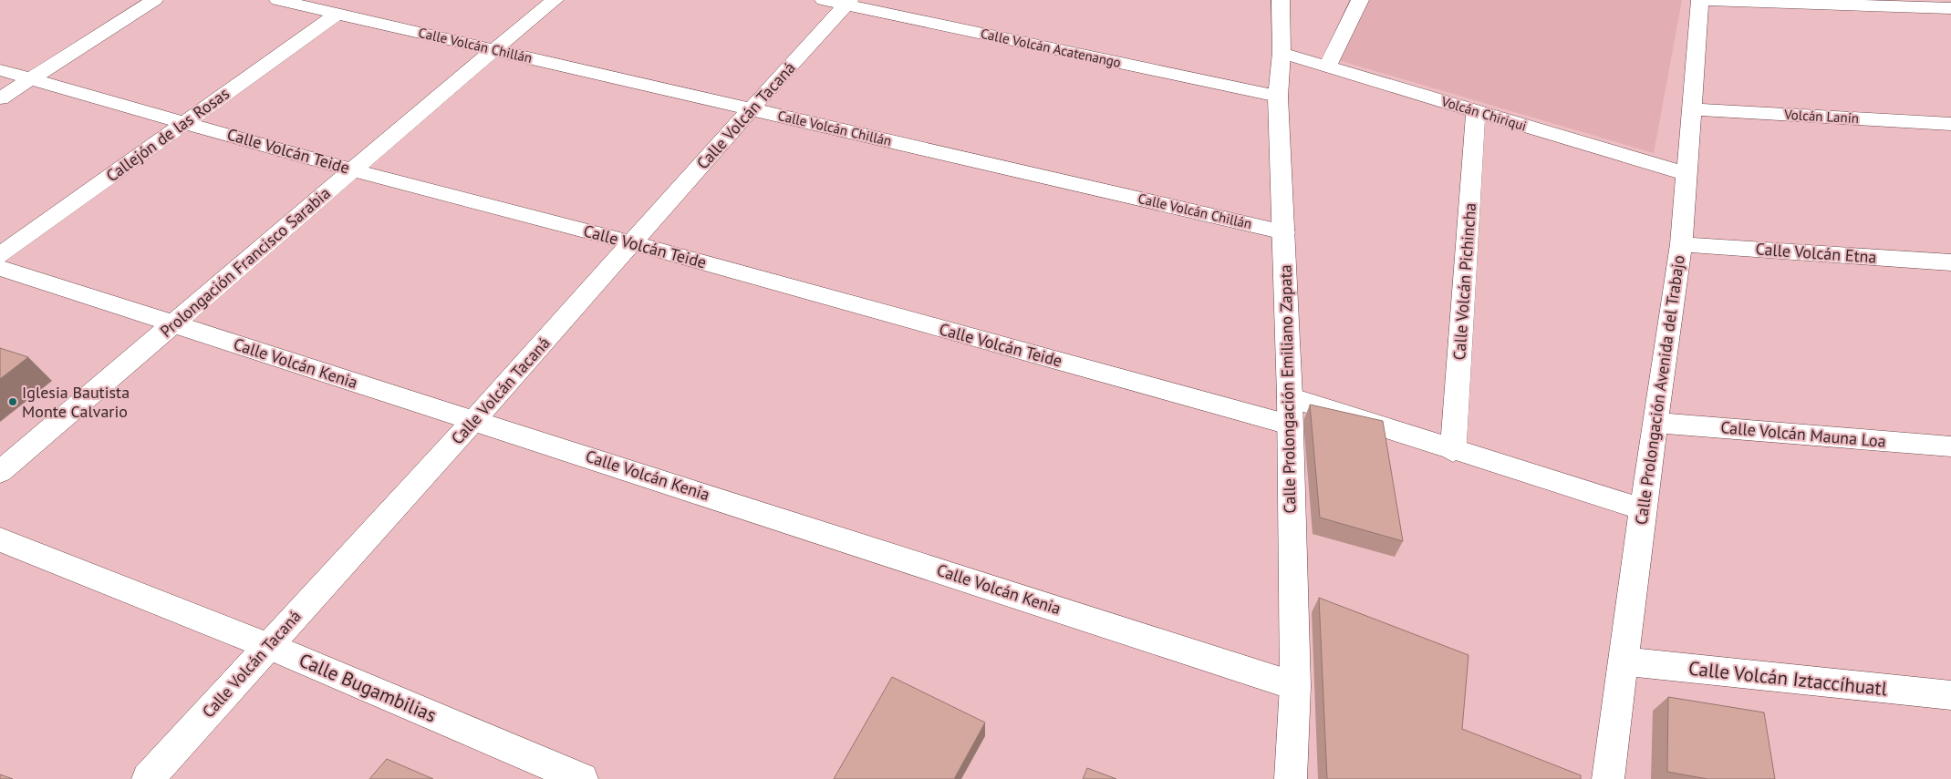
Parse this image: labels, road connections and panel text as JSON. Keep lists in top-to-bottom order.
{
  "streets": {
    "street": [
      "Calle Volcán Chillán",
      "Calle Volcán Acatenango",
      "Volcán Chiriqui",
      "Calle Volcán Tacaná",
      "Volcán Lanín",
      "Callejón de las Rosas",
      "Calle Volcán Teide",
      "Calle Volcán Etna",
      "Prolongación Francisco Sarabia",
      "Calle Volcán Pichincha",
      "Calle Volcán Kenia",
      "Calle Prolongación Emiliano Zapata",
      "Calle Prolongación Avenida del Trabajo",
      "Calle Volcán Mauna Loa",
      "Calle Volcán Iztaccíhuatl",
      "Calle Bugambilias"
    ]
  },
  "crossings": [
    ["Calle Volcán Chillán", "Calle Volcán Tacaná"],
    ["Calle Volcán Chillán", "Callejón de las Rosas"],
    ["Calle Volcán Chillán", "Prolongación Francisco Sarabia"],
    ["Calle Volcán Chillán", "Calle Prolongación Emiliano Zapata"],
    ["Calle Volcán Acatenango", "Calle Volcán Tacaná"],
    ["Calle Volcán Acatenango", "Calle Prolongación Emiliano Zapata"],
    ["Volcán Chiriqui", "Calle Volcán Pichincha"],
    ["Volcán Chiriqui", "Calle Prolongación Emiliano Zapata"],
    ["Volcán Chiriqui", "Calle Prolongación Avenida del Trabajo"],
    ["Calle Volcán Tacaná", "Calle Volcán Teide"],
    ["Calle Volcán Tacaná", "Calle Volcán Kenia"],
    ["Calle Volcán Tacaná", "Calle Bugambilias"],
    ["Volcán Lanín", "Calle Prolongación Avenida del Trabajo"],
    ["Callejón de las Rosas", "Calle Volcán Teide"],
    ["Calle Volcán Teide", "Prolongación Francisco Sarabia"],
    ["Calle Volcán Teide", "Calle Prolongación Emiliano Zapata"],
    ["Calle Volcán Etna", "Calle Prolongación Avenida del Trabajo"],
    ["Prolongación Francisco Sarabia", "Calle Volcán Kenia"],
    ["Calle Volcán Kenia", "Calle Prolongación Emiliano Zapata"],
    ["Calle Prolongación Avenida del Trabajo", "Calle Volcán Mauna Loa"],
    ["Calle Prolongación Avenida del Trabajo", "Calle Volcán Iztaccíhuatl"]
  ],
  "places": ["Iglesia Bautista Monte Calvario"]
}
